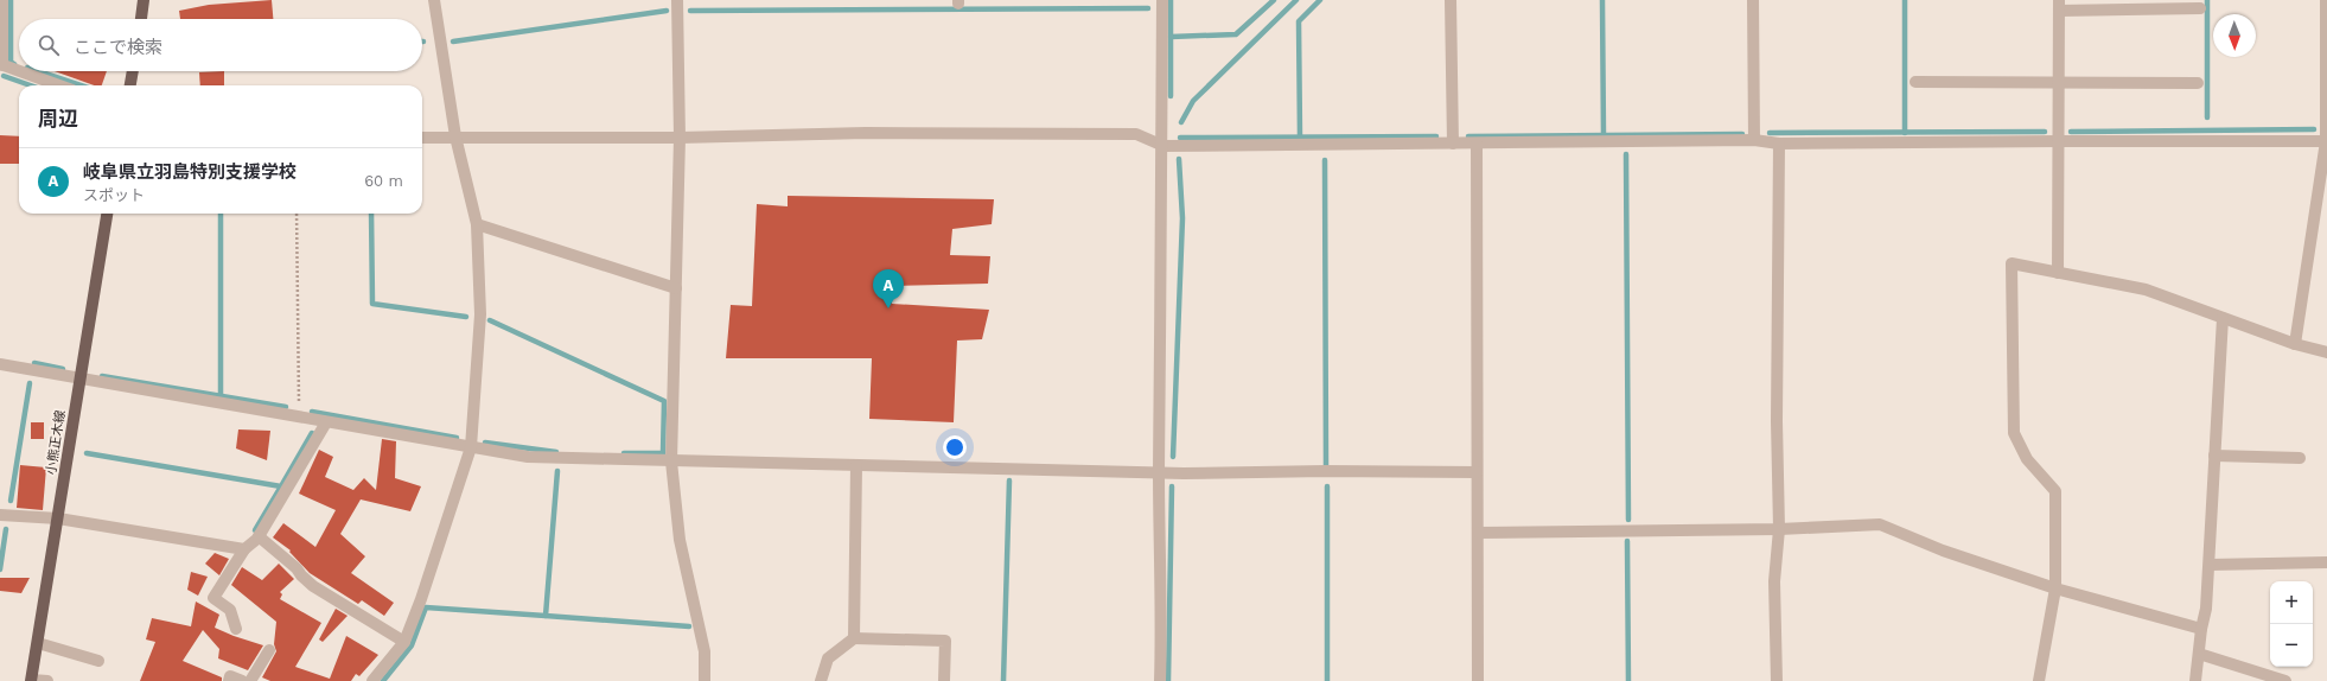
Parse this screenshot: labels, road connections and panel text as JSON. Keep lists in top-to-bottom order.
{
  "streets": {
    "main road": ["小熊正木線"]
  },
  "north": "bottom",
  "page": {
    "search": "ここで検索",
    "heading": "周辺",
    "list": [
      {
        "mark": "A",
        "name": "岐阜県立羽島特別支援学校",
        "note": "スポット",
        "value": "60 m"
      }
    ],
    "pins": "A",
    "map_buttons": ["+", "−"]
  }
}
